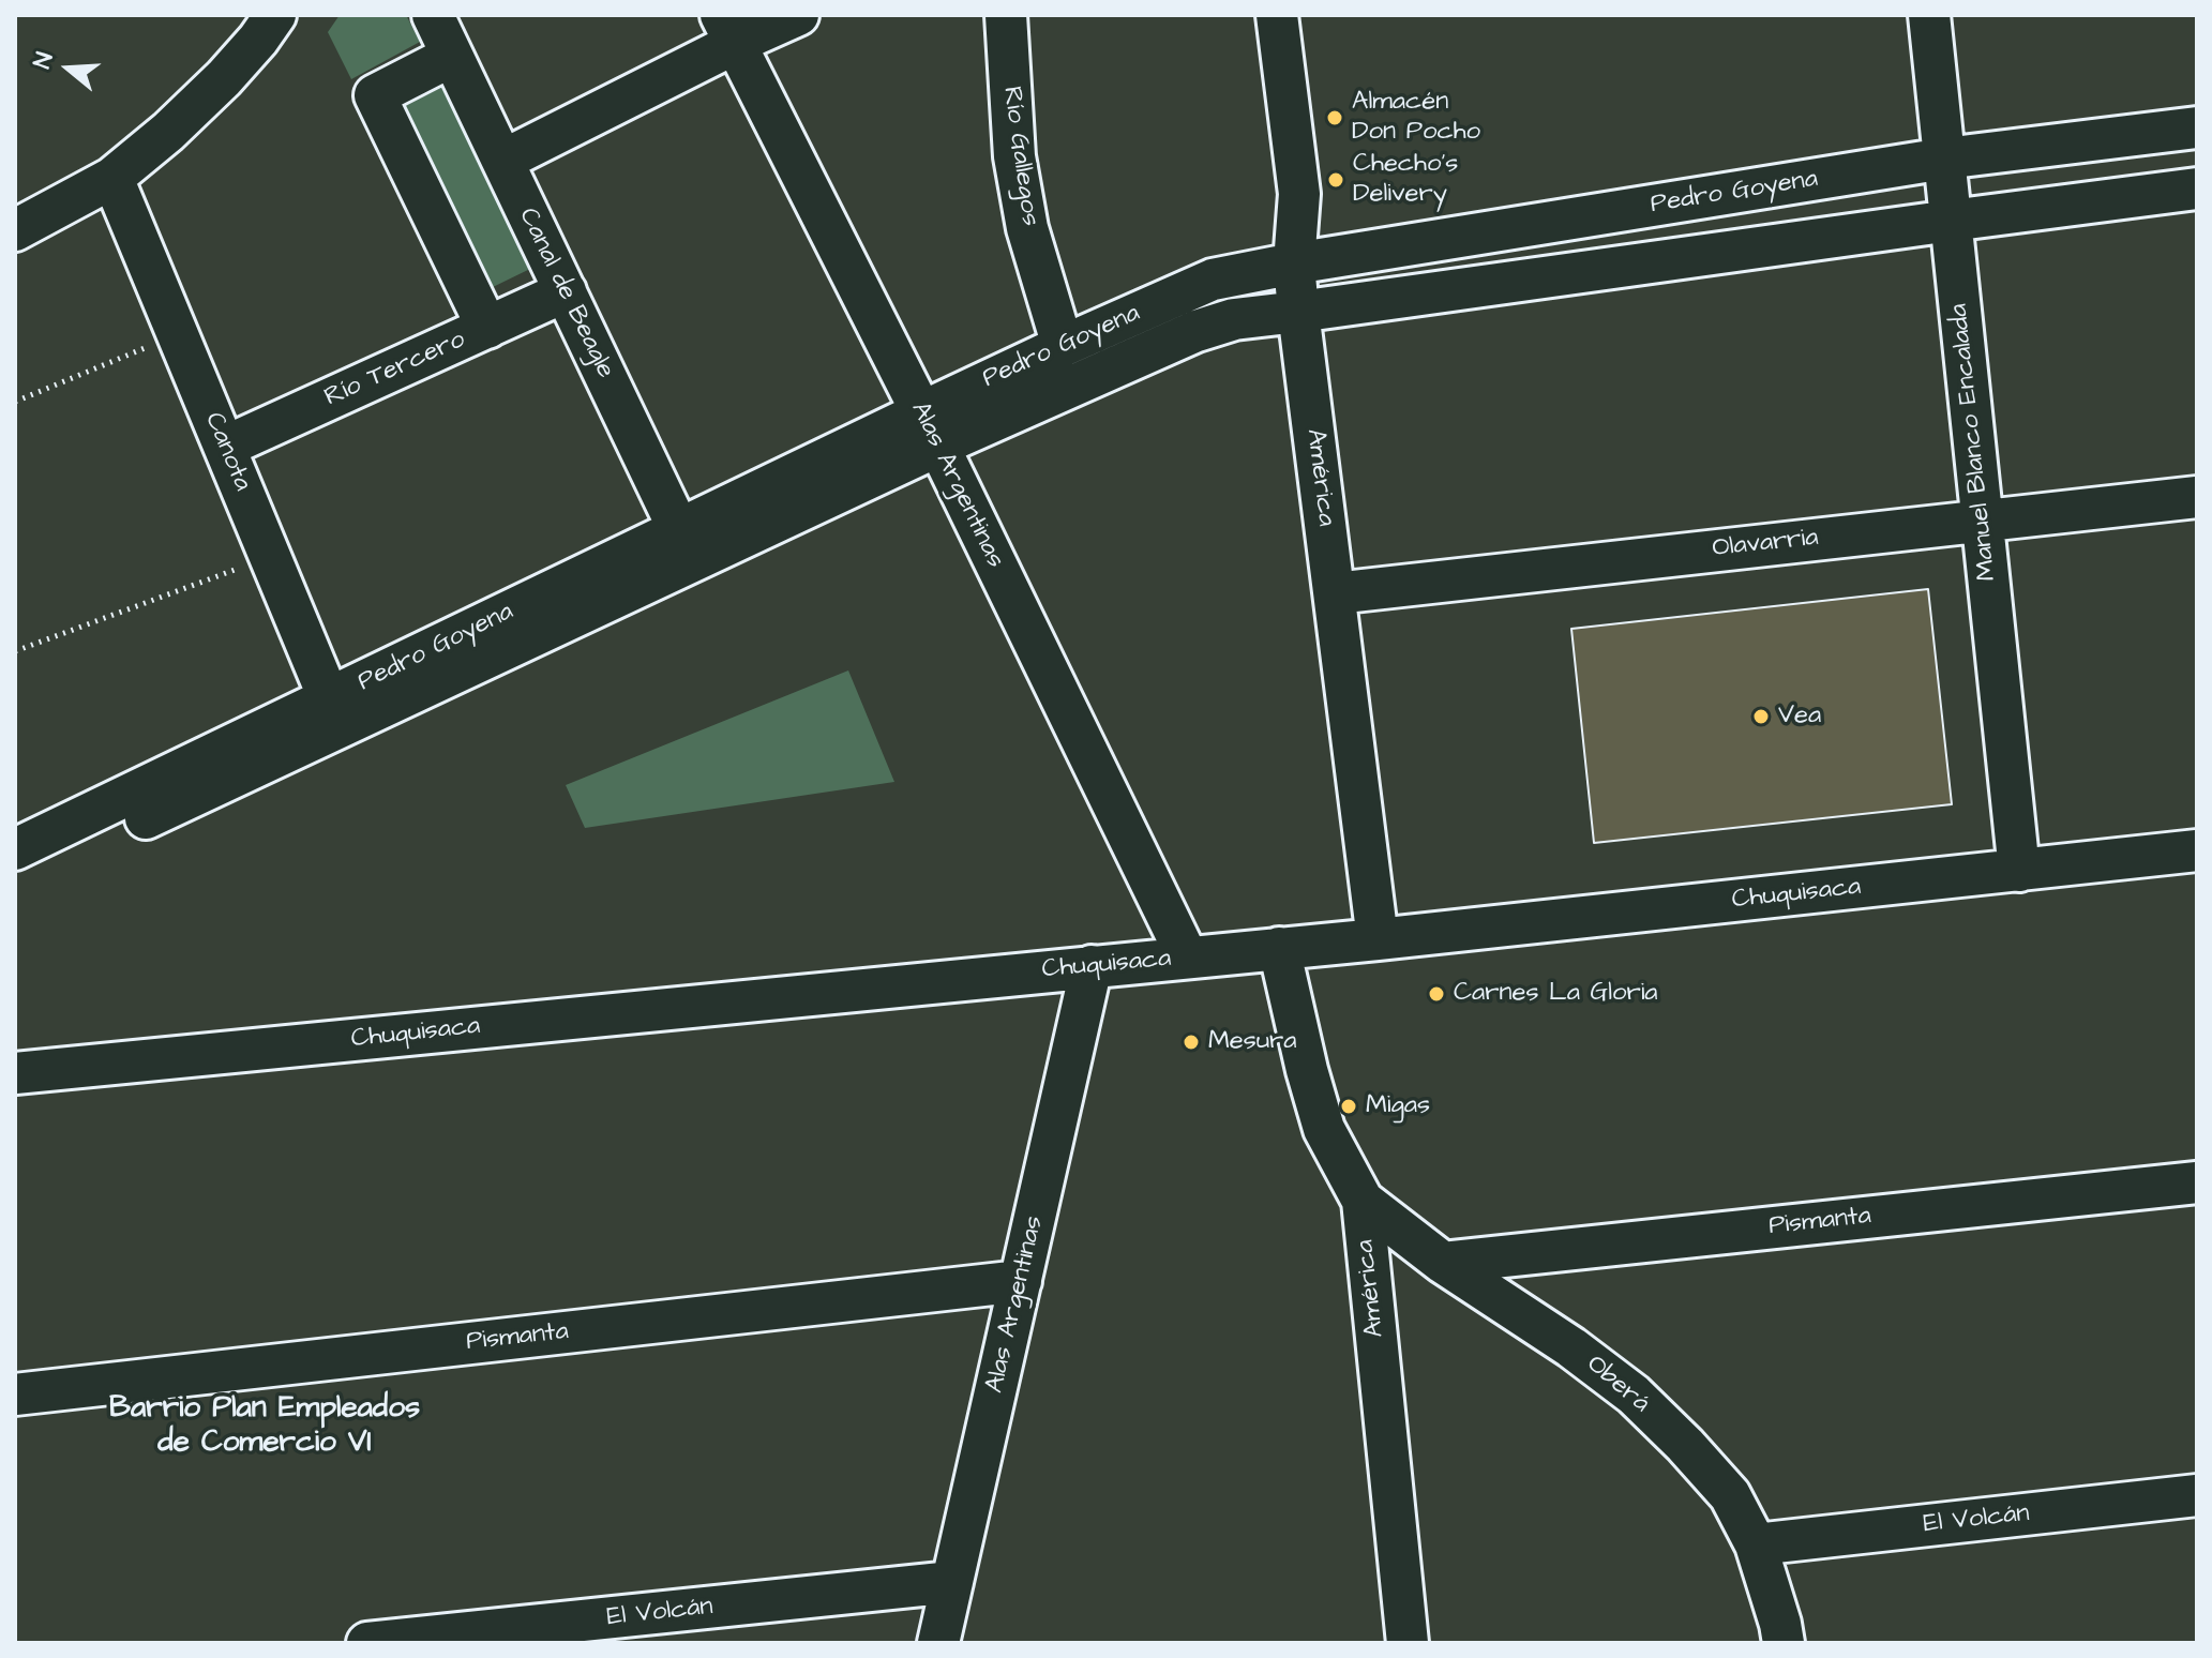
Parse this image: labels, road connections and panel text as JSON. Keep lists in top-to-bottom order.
{
  "streets": {
    "street": [
      "Río Gallegos",
      "Pedro Goyena",
      "Canal de Beagle",
      "Río Tercero",
      "Manuel Blanco Encalada",
      "Canota",
      "América",
      "Alas Argentinas",
      "Olavarria",
      "Chuquisaca",
      "Pismanta",
      "Oberá",
      "El Volcán"
    ]
  },
  "crossings": [
    ["Río Gallegos", "Pedro Goyena"],
    ["Pedro Goyena", "Canal de Beagle"],
    ["Pedro Goyena", "Manuel Blanco Encalada"],
    ["Pedro Goyena", "Canota"],
    ["Pedro Goyena", "América"],
    ["Pedro Goyena", "Alas Argentinas"],
    ["Canal de Beagle", "Río Tercero"],
    ["Río Tercero", "Canota"],
    ["Manuel Blanco Encalada", "Olavarria"],
    ["Manuel Blanco Encalada", "Chuquisaca"],
    ["América", "Olavarria"],
    ["América", "Chuquisaca"],
    ["América", "Oberá"],
    ["Alas Argentinas", "Chuquisaca"],
    ["Alas Argentinas", "Pismanta"],
    ["Alas Argentinas", "El Volcán"],
    ["Pismanta", "Oberá"],
    ["Oberá", "El Volcán"]
  ],
  "districts": ["Barrio Plan Empleados de Comercio VI"],
  "places": [
    "Almacén Don Pocho",
    "Checho's Delivery",
    "Vea",
    "Carnes La Gloria",
    "Mesura",
    "Migas"
  ],
  "north": "left"
}
